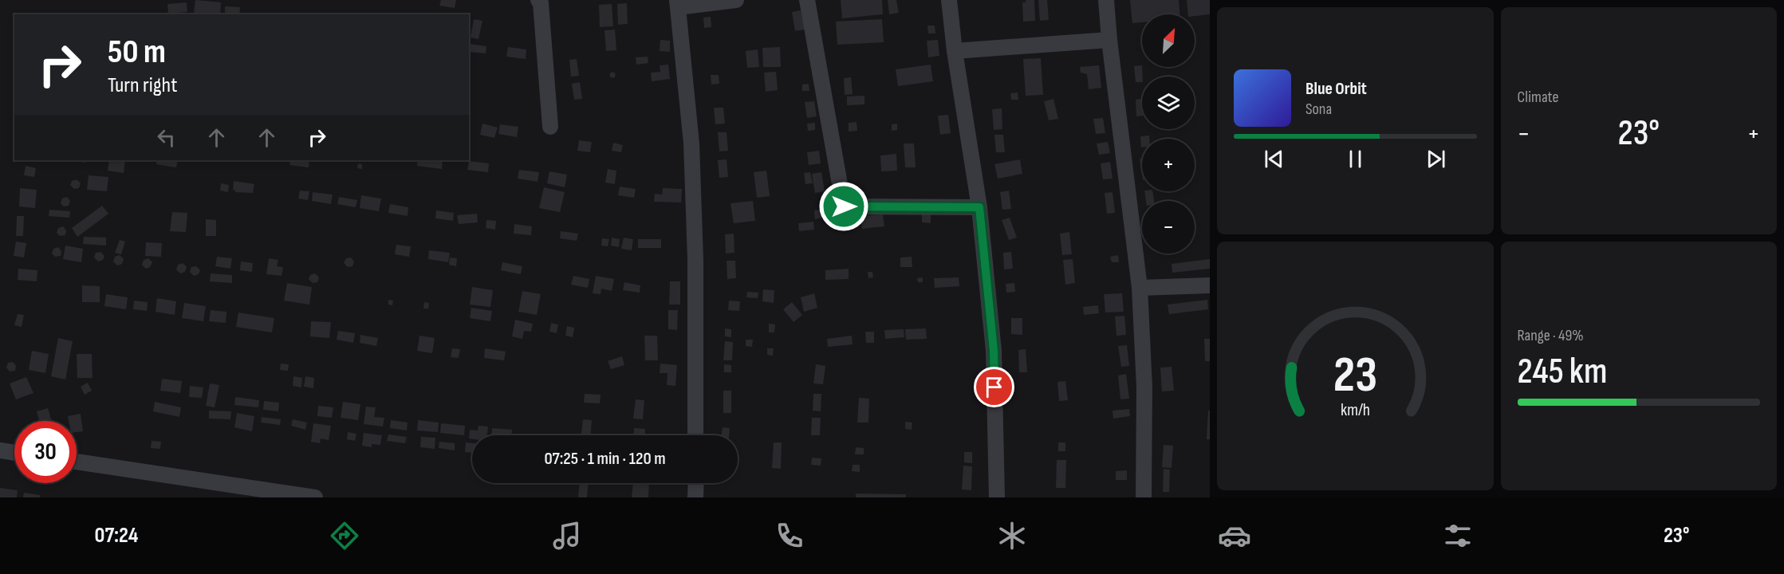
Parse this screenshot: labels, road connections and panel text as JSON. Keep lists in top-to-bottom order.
{
  "north": "top right",
  "page": {
    "tile": [
      "Climate",
      ["Range · 49%", "245 km"]
    ],
    "map_buttons": ["+", "−"],
    "turn": ["50 m", "Turn right"],
    "song": ["Blue Orbit", "Sona"],
    "heat": ["−", "23°", "+"],
    "limit": "30",
    "trip": "07:25 · 1 min · 120 m",
    "tabs": ["07:24", "23°"],
    "gauge": ["23", "km/h"]
  }
}
